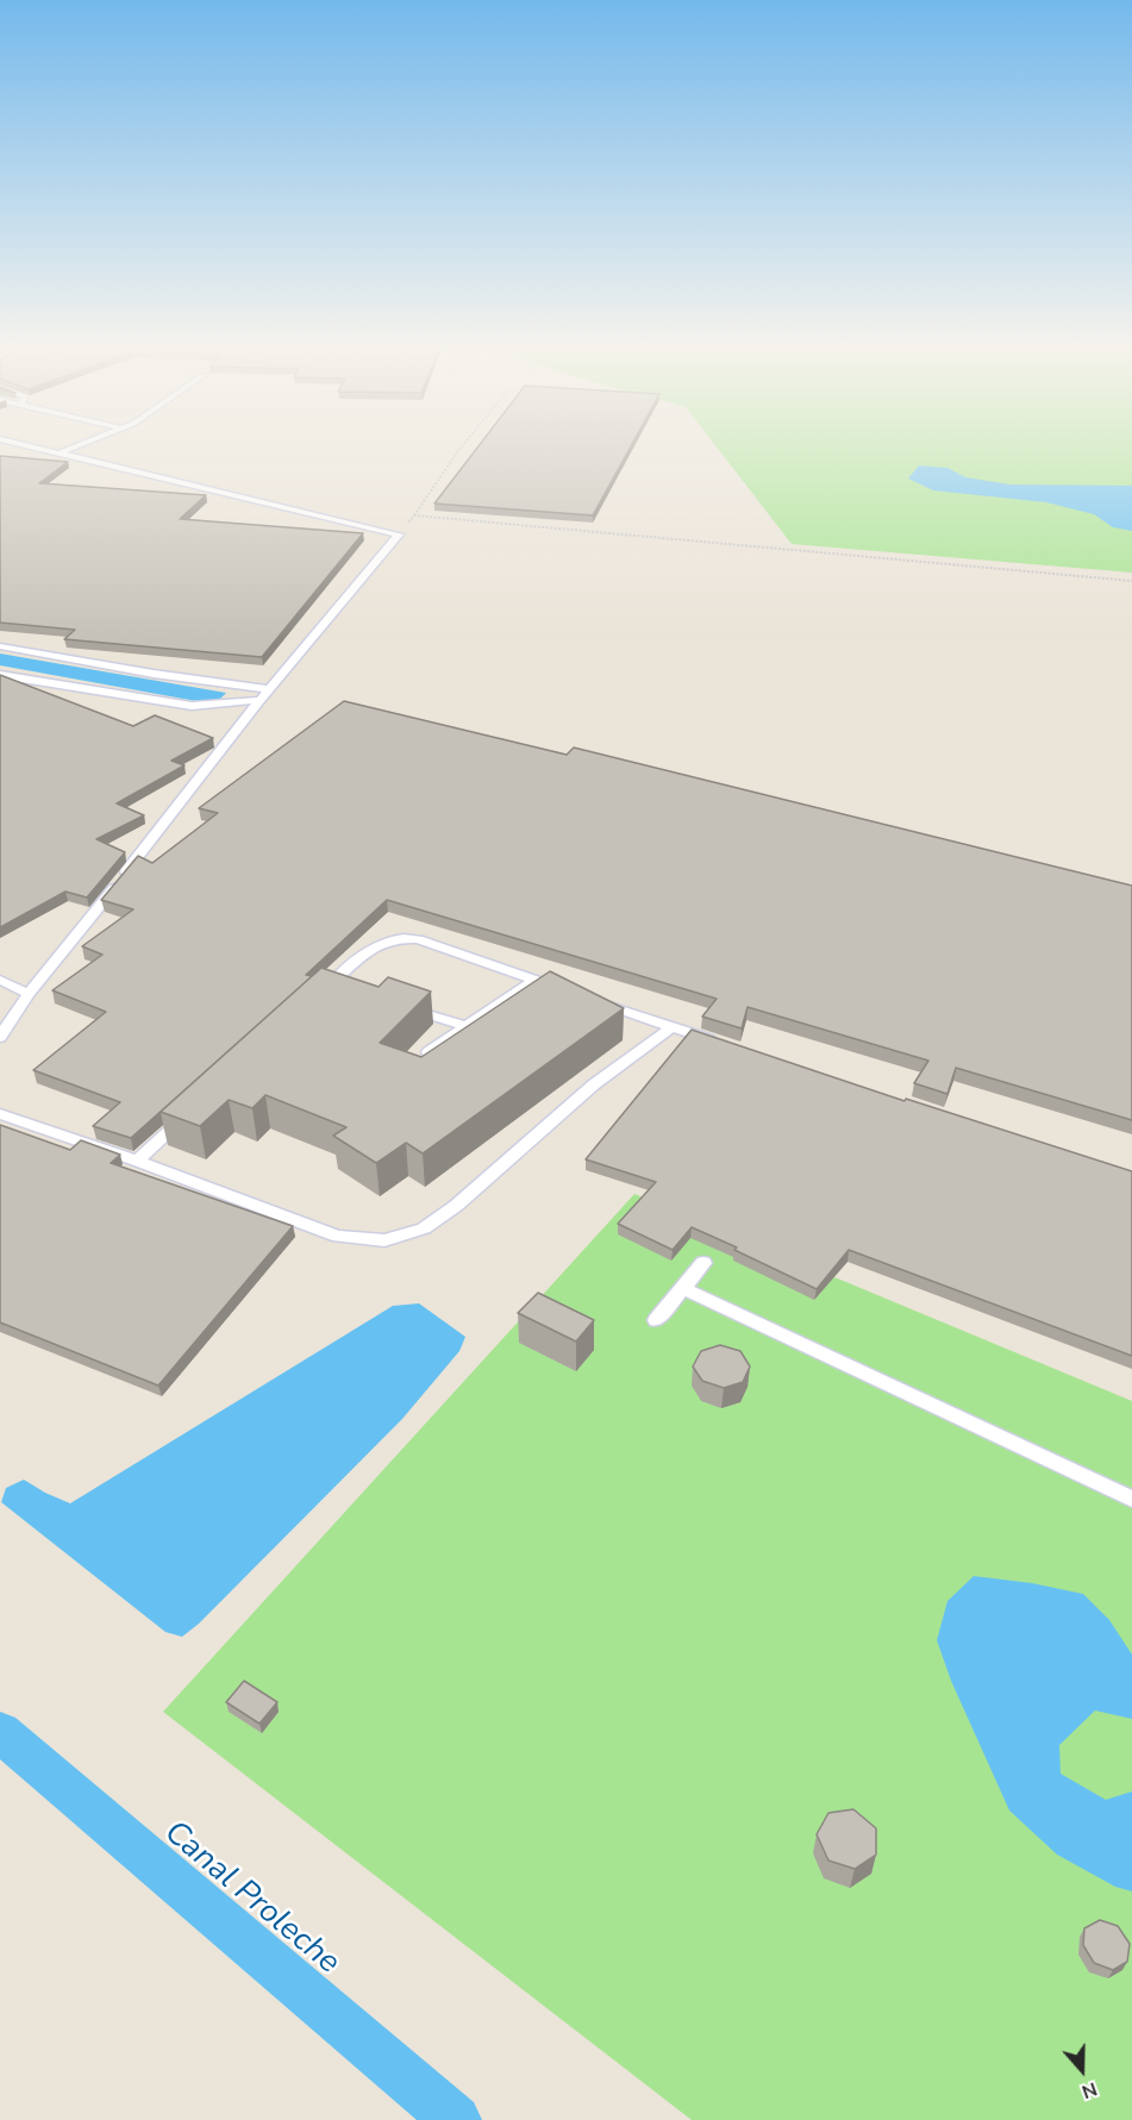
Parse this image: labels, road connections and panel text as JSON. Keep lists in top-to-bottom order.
{
  "water": ["Canal Proleche"],
  "north": "bottom"
}
